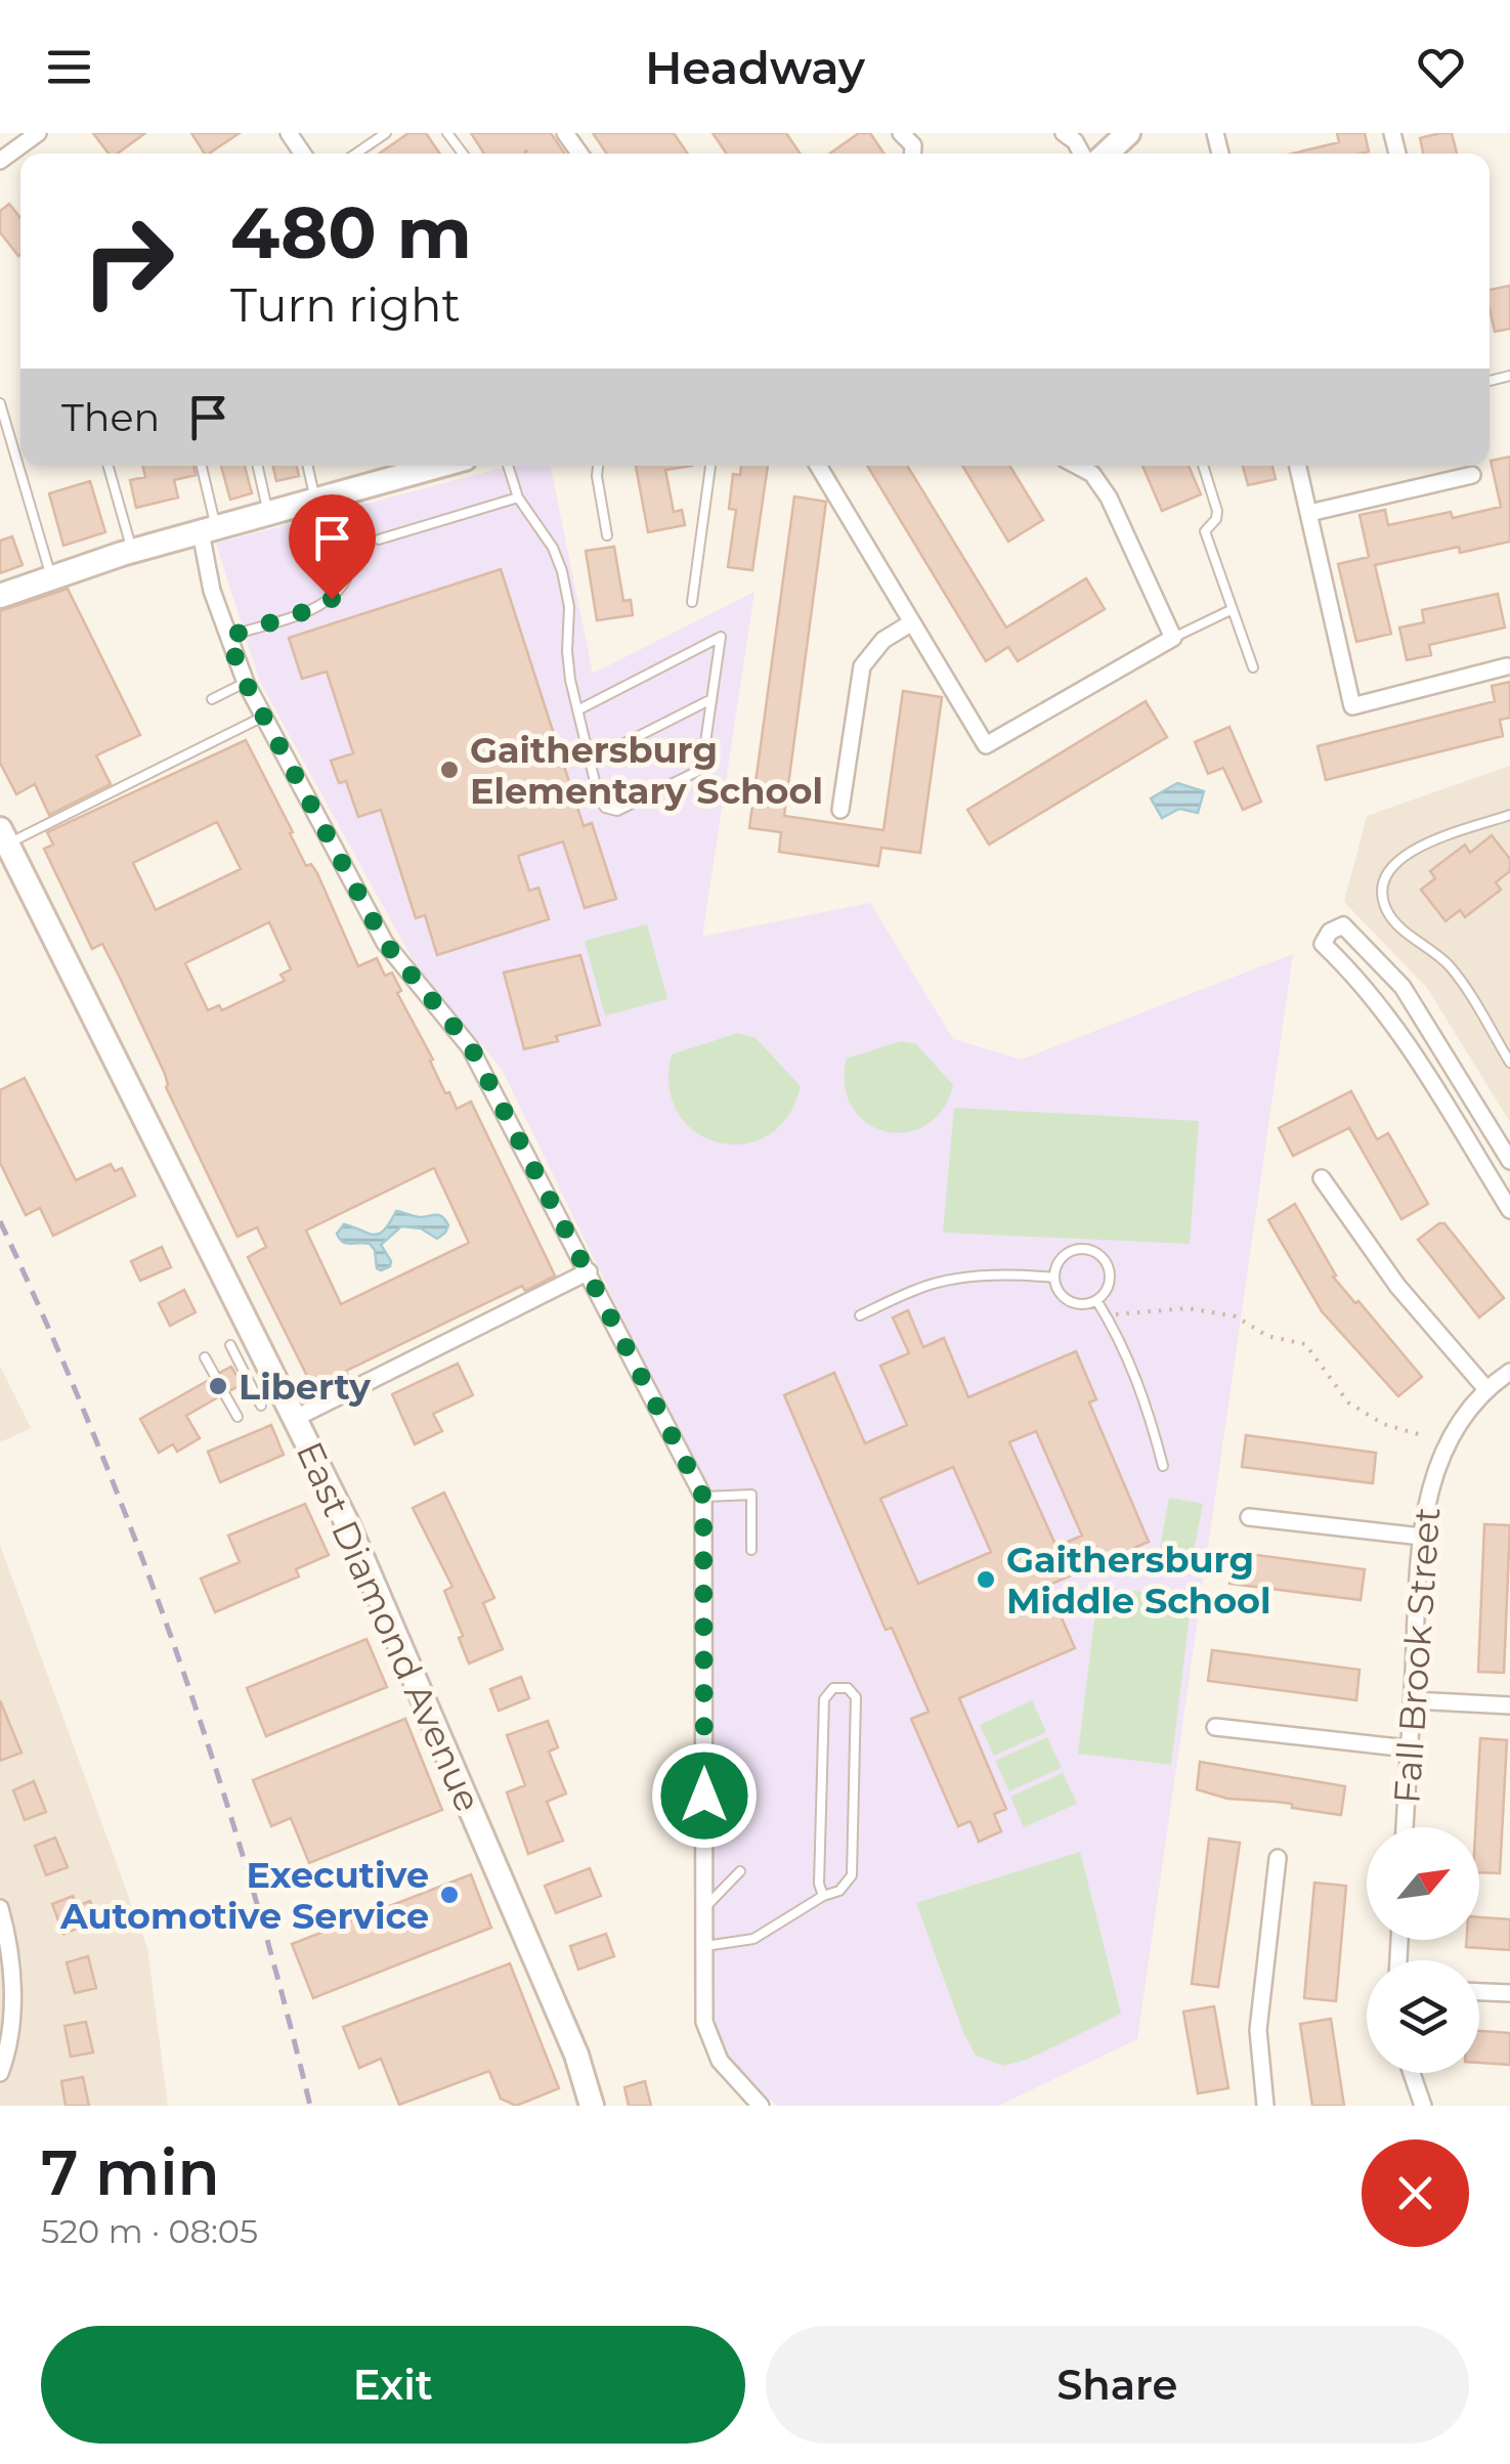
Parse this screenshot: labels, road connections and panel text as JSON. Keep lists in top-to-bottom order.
{
  "streets": {
    "street": ["East Diamond Avenue", "Fall Brook Street"]
  },
  "places": [
    "Gaithersburg Elementary School",
    "Liberty",
    "Gaithersburg Middle School",
    "Executive Automotive Service"
  ],
  "north": "top right",
  "page": {
    "header": "Headway",
    "turn": ["480 m", "Turn right"],
    "then": "Then",
    "heading": ["7 min", "520 m · 08:05"],
    "buttons": ["Exit", "Share"]
  }
}
